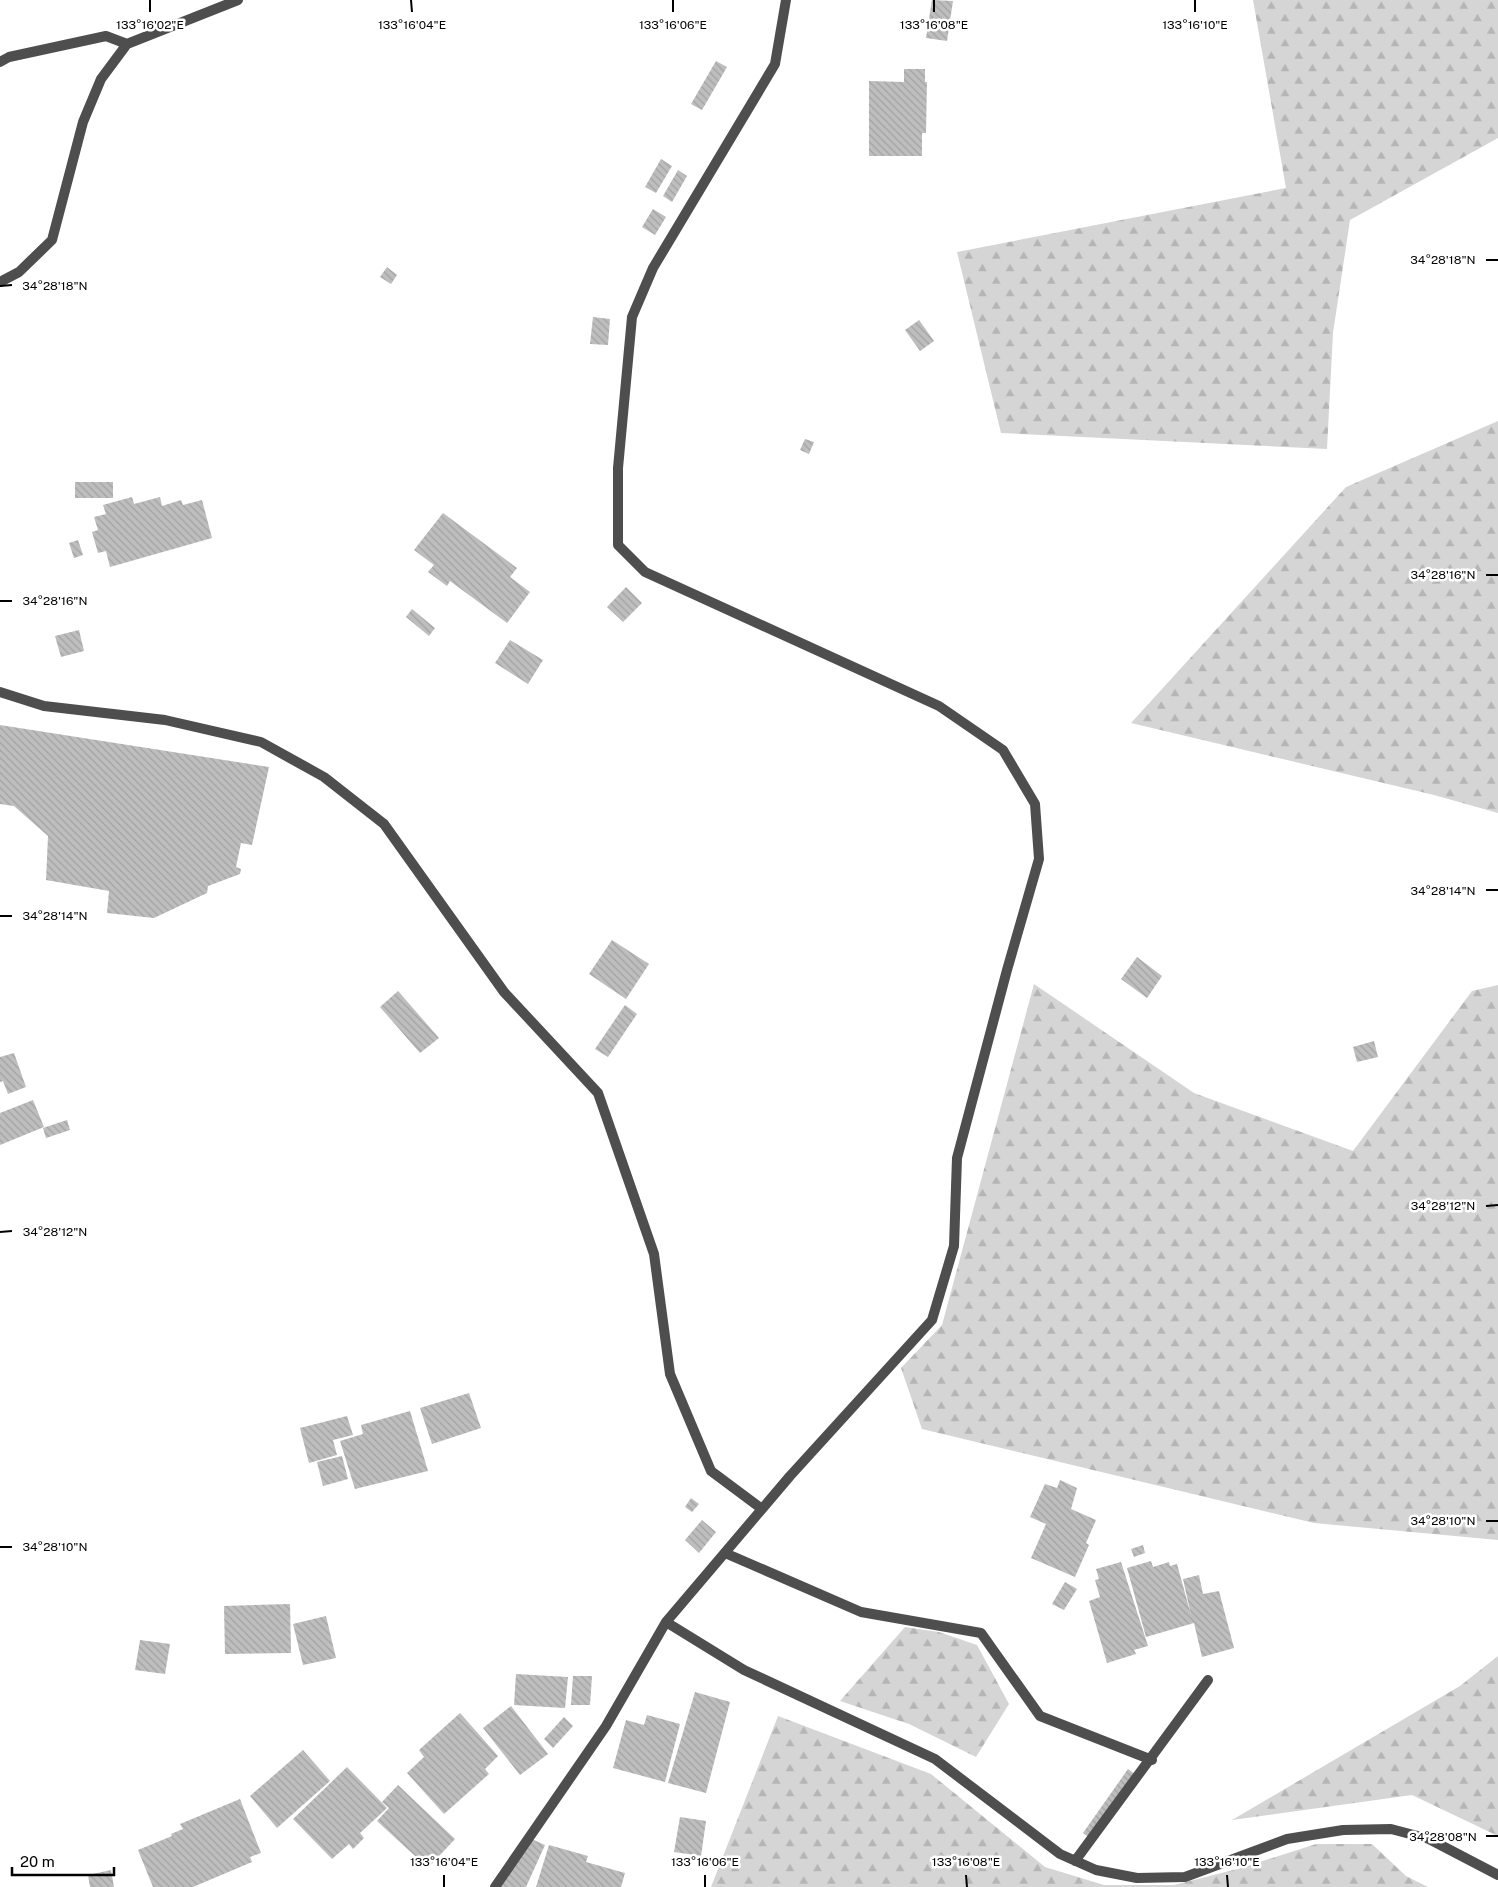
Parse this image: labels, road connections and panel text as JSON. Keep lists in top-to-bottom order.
{
  "scale_bar": "20 m",
  "coordinates": [
    "133°16'02\"E",
    "133°16'04\"E",
    "133°16'06\"E",
    "133°16'08\"E",
    "133°16'10\"E",
    "34°28'18\"N",
    "34°28'16\"N",
    "34°28'14\"N",
    "34°28'12\"N",
    "34°28'10\"N",
    "34°28'08\"N"
  ]
}
